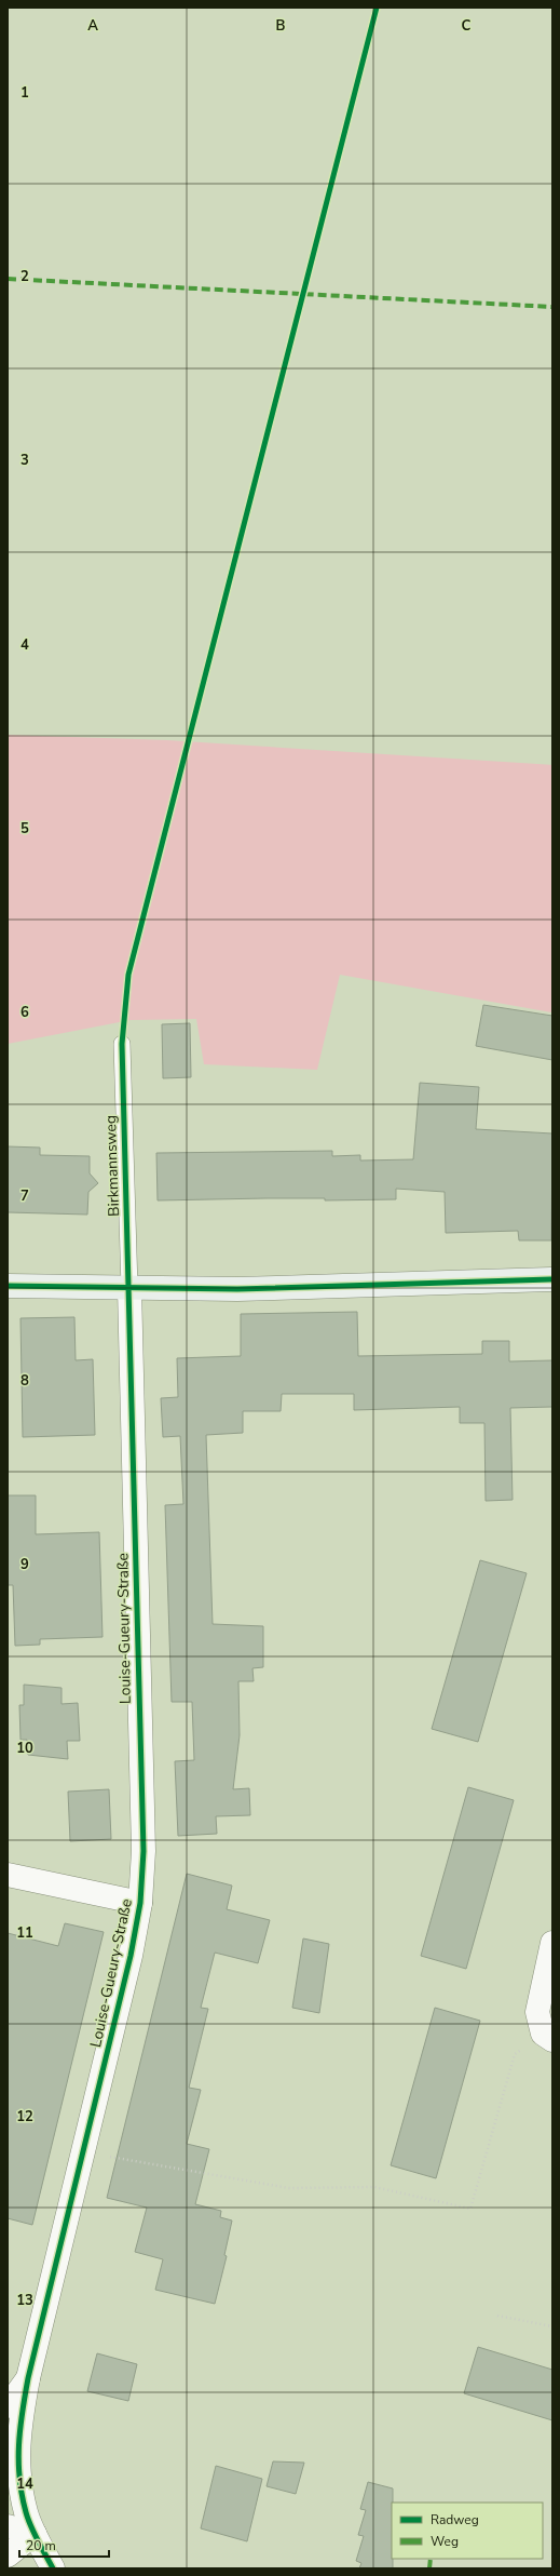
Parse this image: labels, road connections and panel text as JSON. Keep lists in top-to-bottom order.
{
  "streets": {
    "street": ["Louise-Gueury-Straße"],
    "lane": ["Birkmannsweg"]
  },
  "crossings": [
    ["Birkmannsweg", "Louise-Gueury-Straße"]
  ],
  "legend": ["Radweg", "Weg"],
  "scale_bar": "20 m",
  "grid": {
    "columns": ["A", "B", "C"],
    "rows": [
      "1",
      "2",
      "3",
      "4",
      "5",
      "6",
      "7",
      "8",
      "9",
      "10",
      "11",
      "12",
      "13",
      "14"
    ]
  }
}
